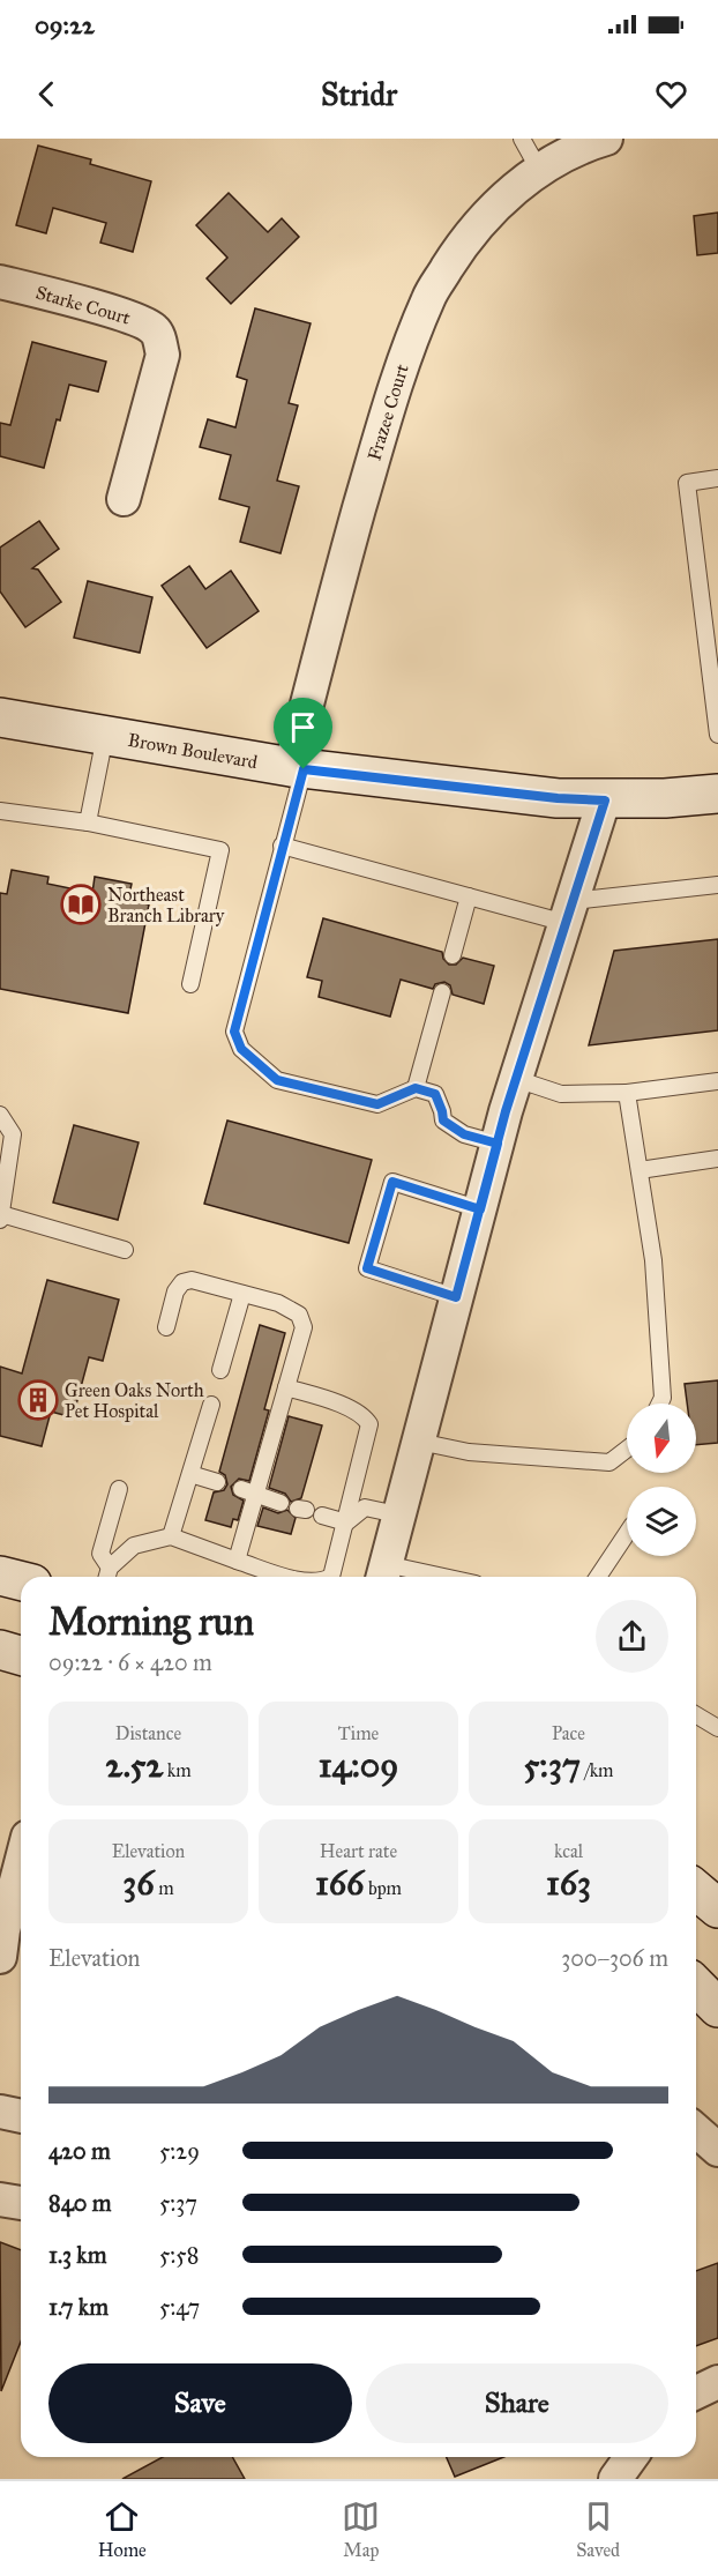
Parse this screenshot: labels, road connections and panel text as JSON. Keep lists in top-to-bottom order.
{
  "streets": {
    "street": ["Starke Court", "Frazee Court", "Brown Boulevard"]
  },
  "crossings": [
    ["Frazee Court", "Brown Boulevard"]
  ],
  "places": {
    "library": ["Northeast Branch Library"],
    "building": ["Green Oaks North Pet Hospital"]
  },
  "north": "bottom",
  "page": {
    "status": "09:22",
    "header": "Stridr",
    "heading": ["Morning run", "09:22 · 6 × 420 m"],
    "stats": [
      ["Distance", "2.52 km"],
      ["Time", "14:09"],
      ["Pace", "5:37 /km"],
      ["Elevation", "36 m"],
      ["Heart rate", "166 bpm"],
      ["kcal", "163"]
    ],
    "chart": ["Elevation", "300–306 m"],
    "list": [
      {
        "name": "420 m",
        "note": "5:29"
      },
      {
        "name": "840 m",
        "note": "5:37"
      },
      {
        "name": "1.3 km",
        "note": "5:58"
      },
      {
        "name": "1.7 km",
        "note": "5:47"
      }
    ],
    "buttons": ["Save", "Share"],
    "tabs": ["Home", "Map", "Saved"]
  }
}
